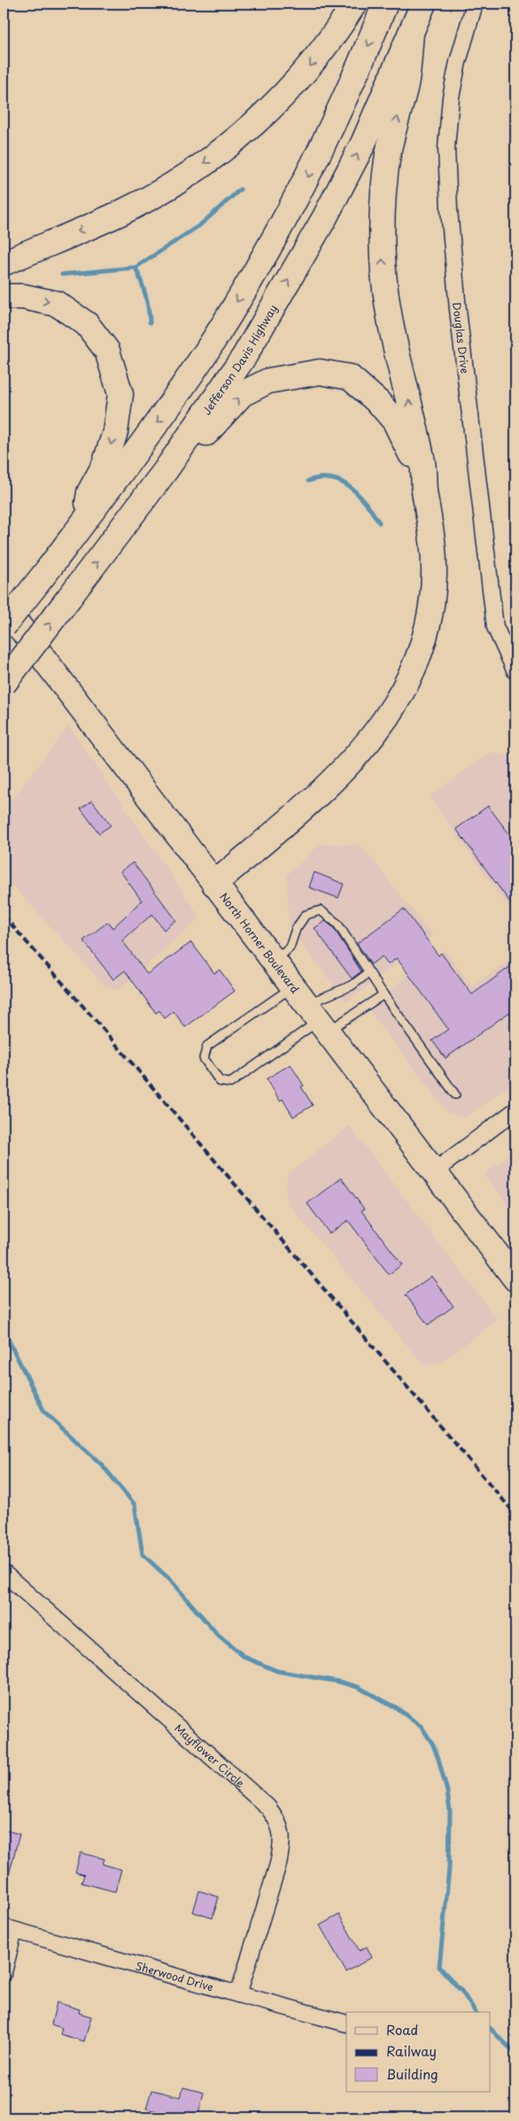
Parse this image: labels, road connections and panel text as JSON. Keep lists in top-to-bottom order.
{
  "streets": {
    "main road": ["Jefferson Davis Highway", "North Horner Boulevard"],
    "street": ["Douglas Drive", "Mayflower Circle", "Sherwood Drive"]
  },
  "crossings": [
    ["Mayflower Circle", "Sherwood Drive"]
  ],
  "legend": ["Road", "Railway", "Building"]
}
